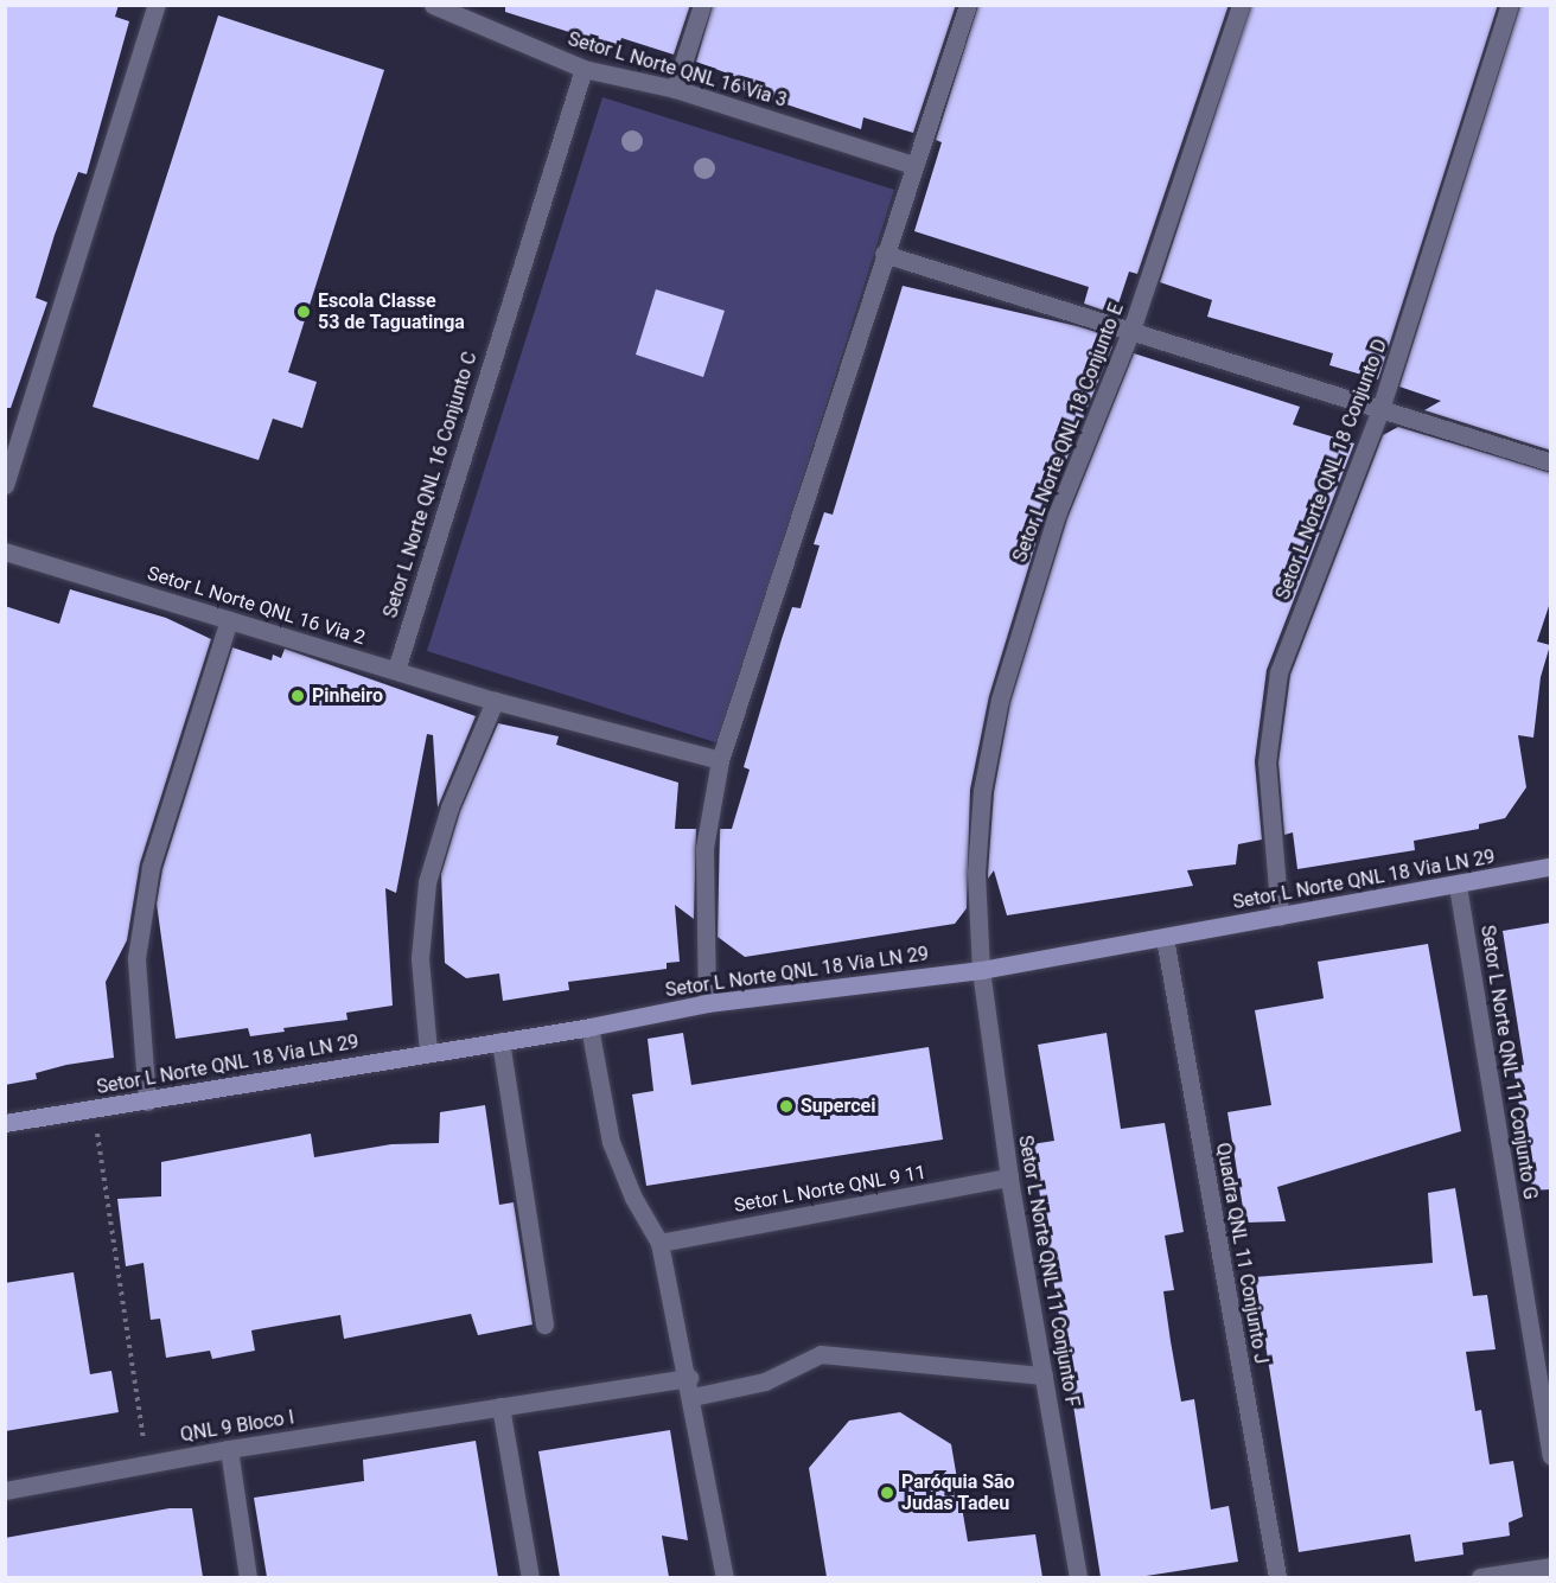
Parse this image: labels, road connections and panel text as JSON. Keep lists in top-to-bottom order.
{
  "streets": {
    "street": [
      "Setor L Norte QNL 16 Via 3",
      "Setor L Norte QNL 18 Conjunto E",
      "Setor L Norte QNL 18 Conjunto D",
      "Setor L Norte QNL 16 Conjunto C",
      "Setor L Norte QNL 16 Via 2",
      "Setor L Norte QNL 18 Via LN 29",
      "Setor L Norte QNL 11 Conjunto G",
      "Setor L Norte QNL 9 11",
      "Quadra QNL 11 Conjunto J",
      "Setor L Norte QNL 11 Conjunto F",
      "QNL 9 Bloco I"
    ]
  },
  "crossings": [
    ["Setor L Norte QNL 16 Via 3", "Setor L Norte QNL 16 Conjunto C"],
    ["Setor L Norte QNL 18 Conjunto E", "Setor L Norte QNL 18 Via LN 29"],
    ["Setor L Norte QNL 18 Conjunto E", "Setor L Norte QNL 11 Conjunto F"],
    ["Setor L Norte QNL 18 Conjunto D", "Setor L Norte QNL 18 Via LN 29"],
    ["Setor L Norte QNL 16 Conjunto C", "Setor L Norte QNL 16 Via 2"],
    ["Setor L Norte QNL 18 Via LN 29", "Setor L Norte QNL 11 Conjunto G"],
    ["Setor L Norte QNL 18 Via LN 29", "Quadra QNL 11 Conjunto J"],
    ["Setor L Norte QNL 18 Via LN 29", "Setor L Norte QNL 11 Conjunto F"],
    ["Setor L Norte QNL 9 11", "Setor L Norte QNL 11 Conjunto F"]
  ],
  "places": [
    "Escola Classe 53 de Taguatinga",
    "Pinheiro",
    "Supercei",
    "Paróquia São Judas Tadeu"
  ]
}
